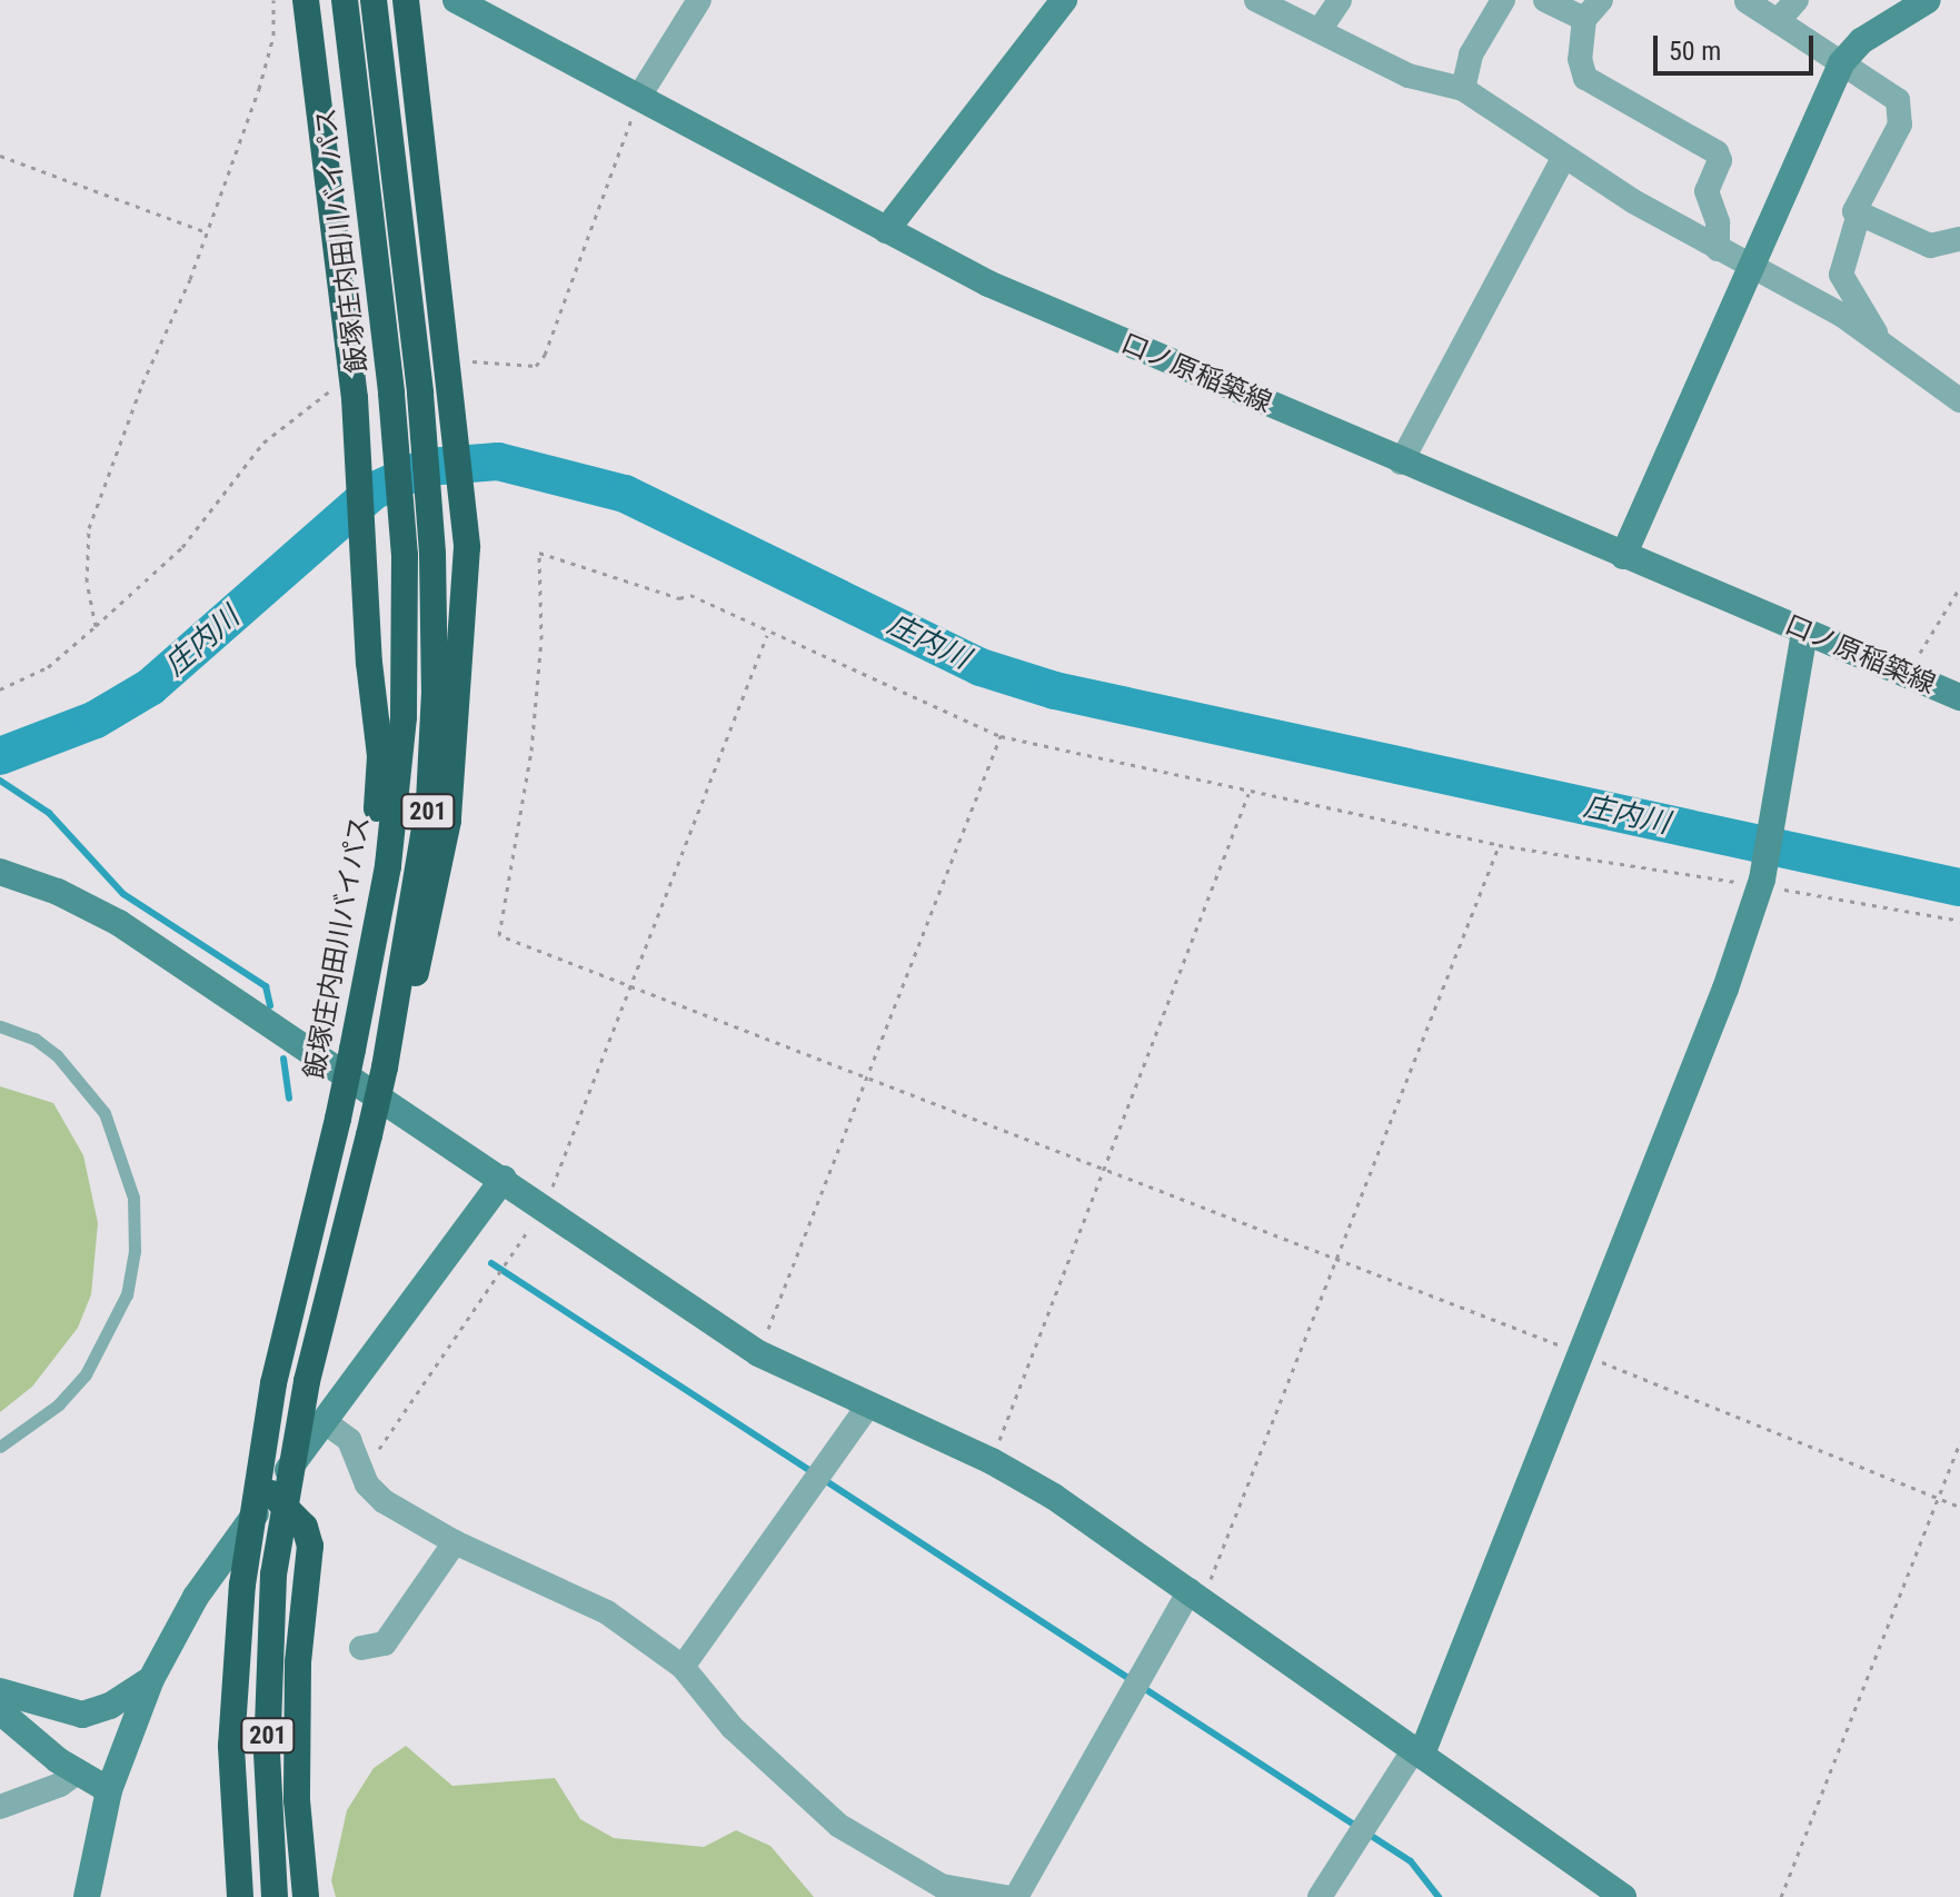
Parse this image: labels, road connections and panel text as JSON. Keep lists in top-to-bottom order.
{
  "streets": {
    "highway": ["飯塚庄内田川バイパス", "201"],
    "street": ["口ノ原稲築線"]
  },
  "water": ["庄内川"],
  "scale_bar": "50 m"
}
